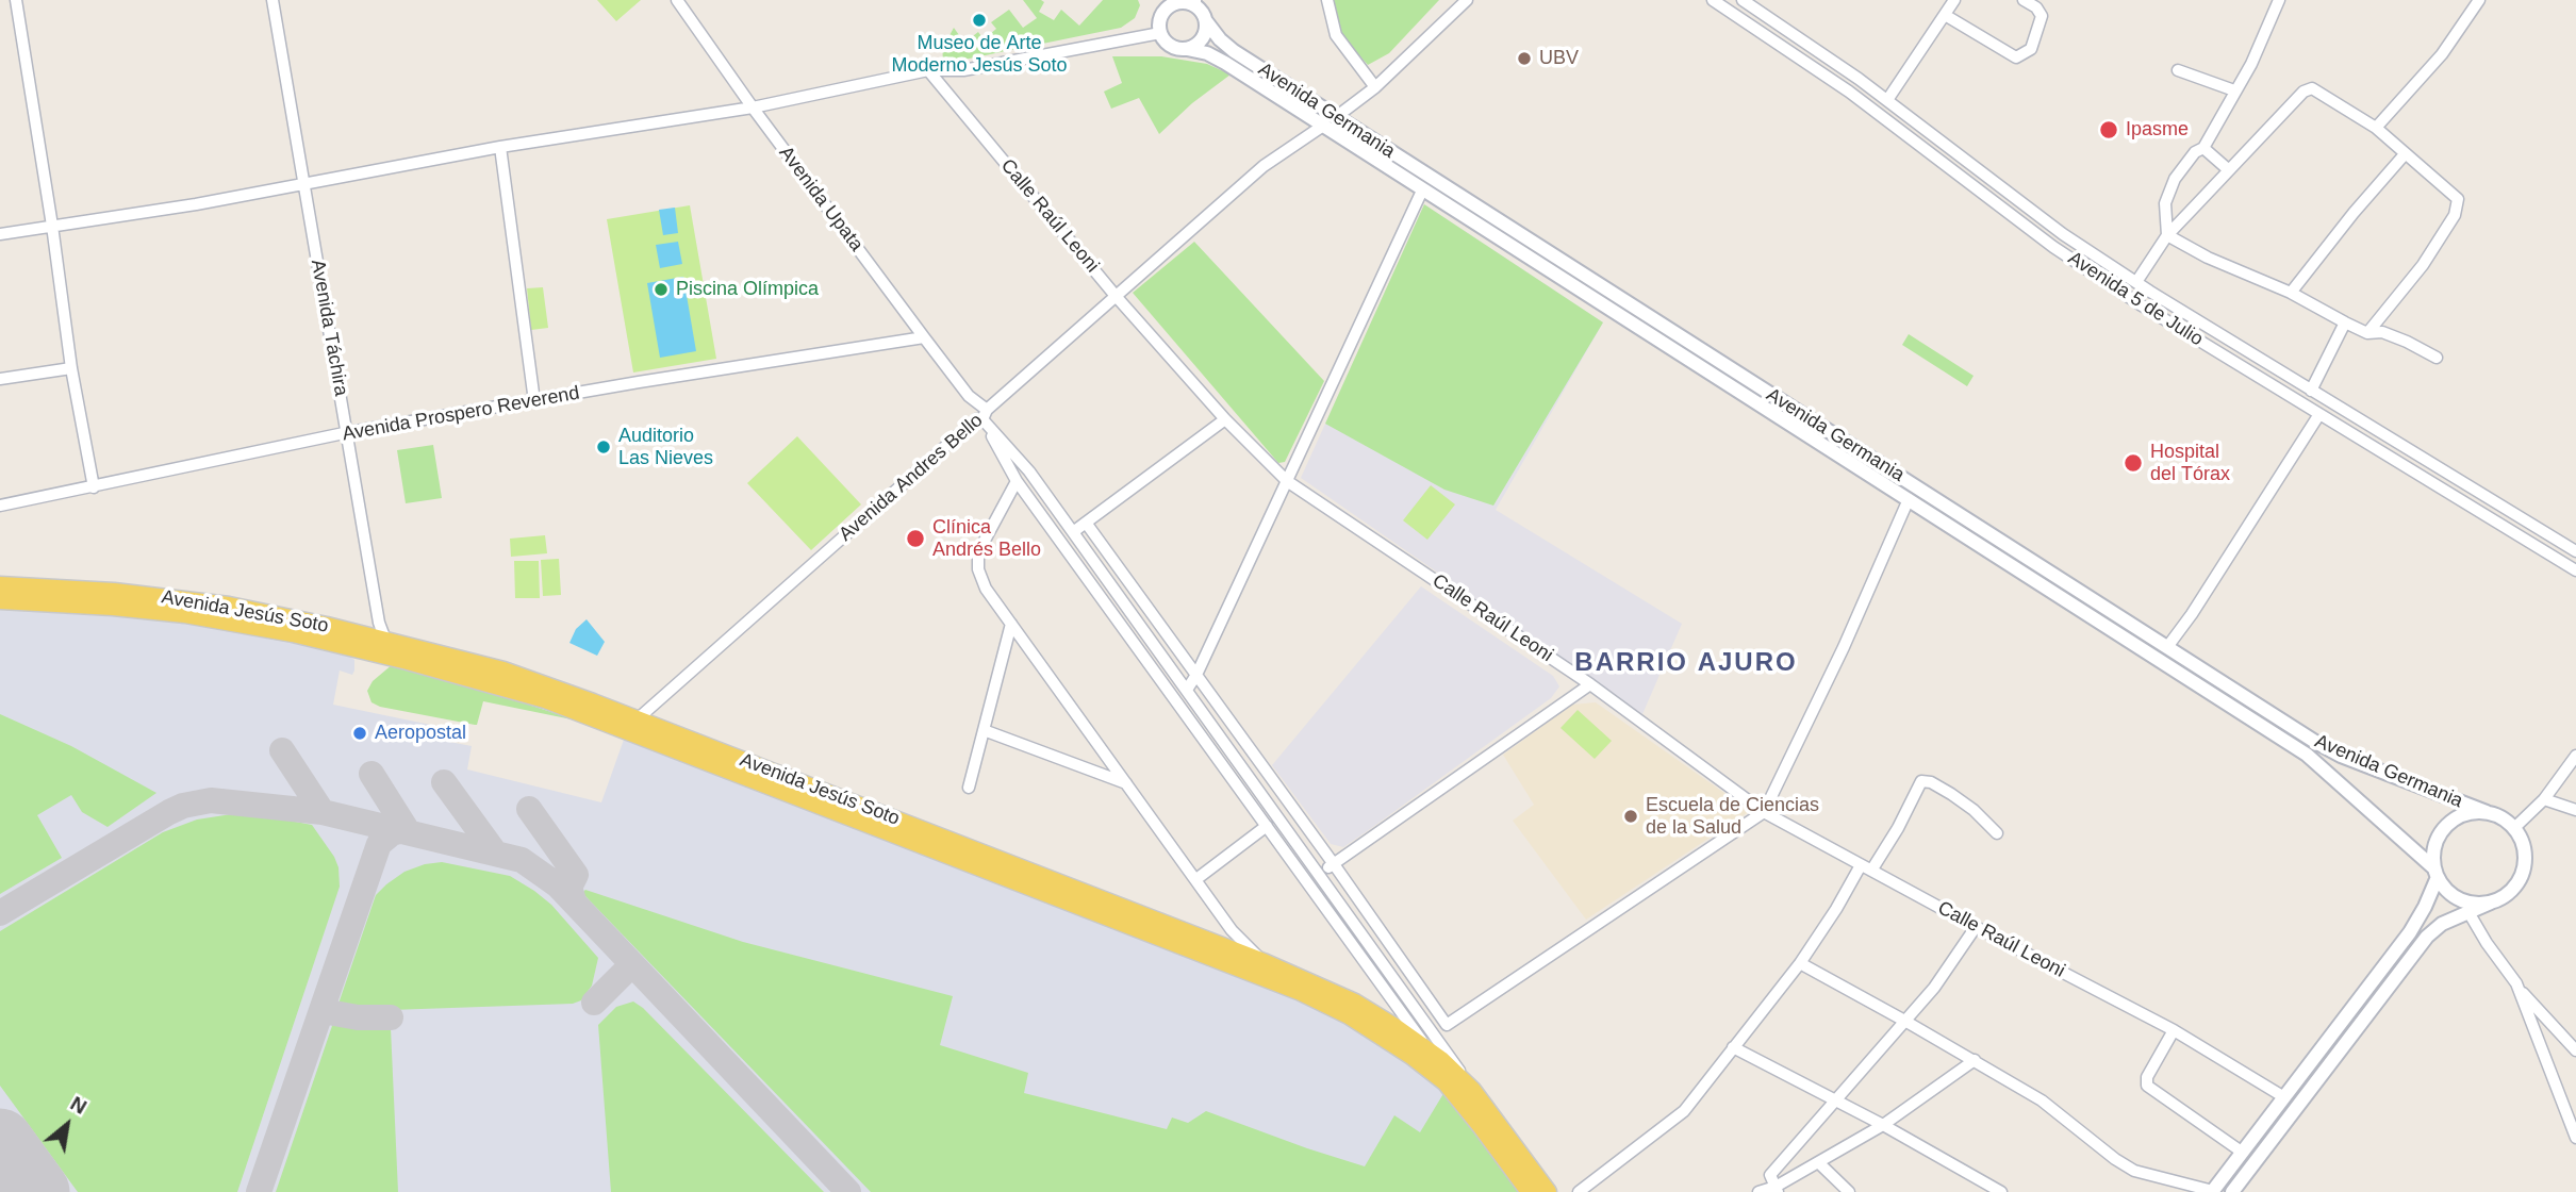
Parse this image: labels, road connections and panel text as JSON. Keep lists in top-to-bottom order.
{
  "streets": {
    "main road": ["Avenida Jesús Soto"],
    "street": [
      "Avenida Germania",
      "Avenida Upata",
      "Calle Raúl Leoni",
      "Avenida 5 de Julio",
      "Avenida Táchira",
      "Avenida Prospero Reverend",
      "Avenida Andres Bello"
    ]
  },
  "crossings": [
    ["Avenida Germania", "Avenida Andres Bello"],
    ["Avenida Upata", "Avenida Prospero Reverend"],
    ["Avenida Upata", "Avenida Andres Bello"],
    ["Calle Raúl Leoni", "Avenida Andres Bello"],
    ["Avenida Táchira", "Avenida Prospero Reverend"],
    ["Avenida Táchira", "Avenida Jesús Soto"],
    ["Avenida Andres Bello", "Avenida Jesús Soto"]
  ],
  "districts": ["BARRIO AJURO"],
  "places": [
    "Museo de Arte Moderno Jesús Soto",
    "UBV",
    "Ipasme",
    "Piscina Olímpica",
    "Auditorio Las Nieves",
    "Hospital del Tórax",
    "Clínica Andrés Bello",
    "Aeropostal",
    "Escuela de Ciencias de la Salud"
  ],
  "north": "top right"
}
